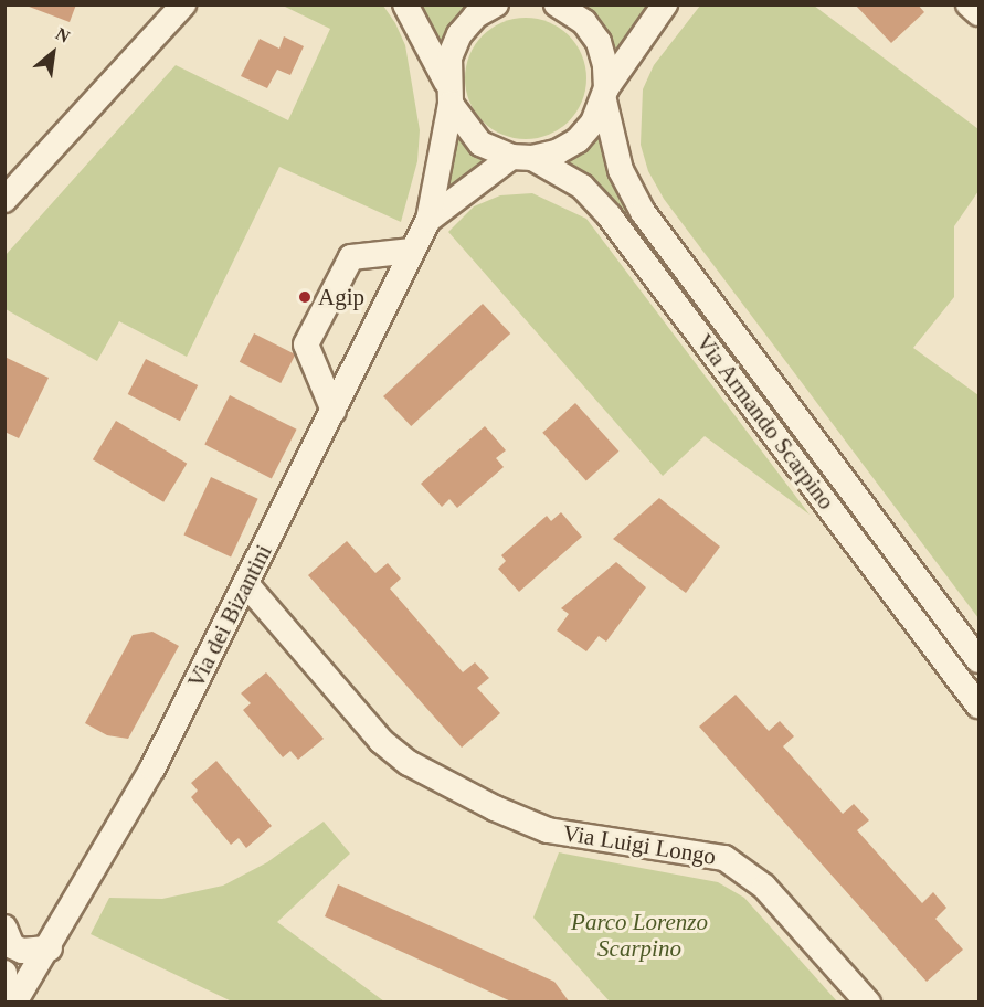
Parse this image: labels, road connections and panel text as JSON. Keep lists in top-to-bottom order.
{
  "streets": {
    "street": ["Via Armando Scarpino", "Via dei Bizantini", "Via Luigi Longo"]
  },
  "crossings": [
    ["Via Armando Scarpino", "Via dei Bizantini"],
    ["Via dei Bizantini", "Via Luigi Longo"]
  ],
  "parks": ["Parco Lorenzo Scarpino"],
  "places": ["Agip"],
  "north": "top right"
}
